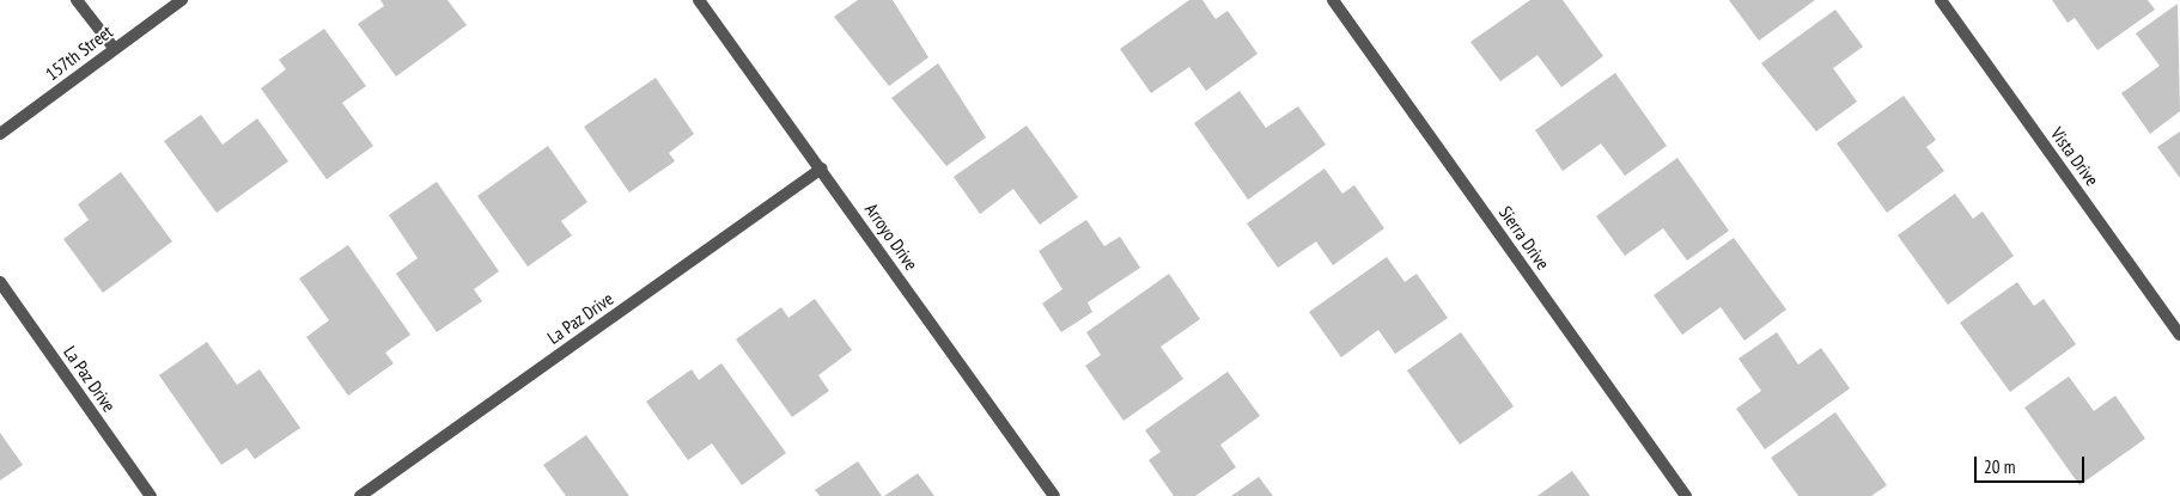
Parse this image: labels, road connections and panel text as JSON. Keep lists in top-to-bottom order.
{
  "streets": {
    "street": [
      "157th Street",
      "Vista Drive",
      "Arroyo Drive",
      "Sierra Drive",
      "La Paz Drive"
    ]
  },
  "crossings": [
    ["Arroyo Drive", "La Paz Drive"]
  ],
  "scale_bar": "20 m"
}
